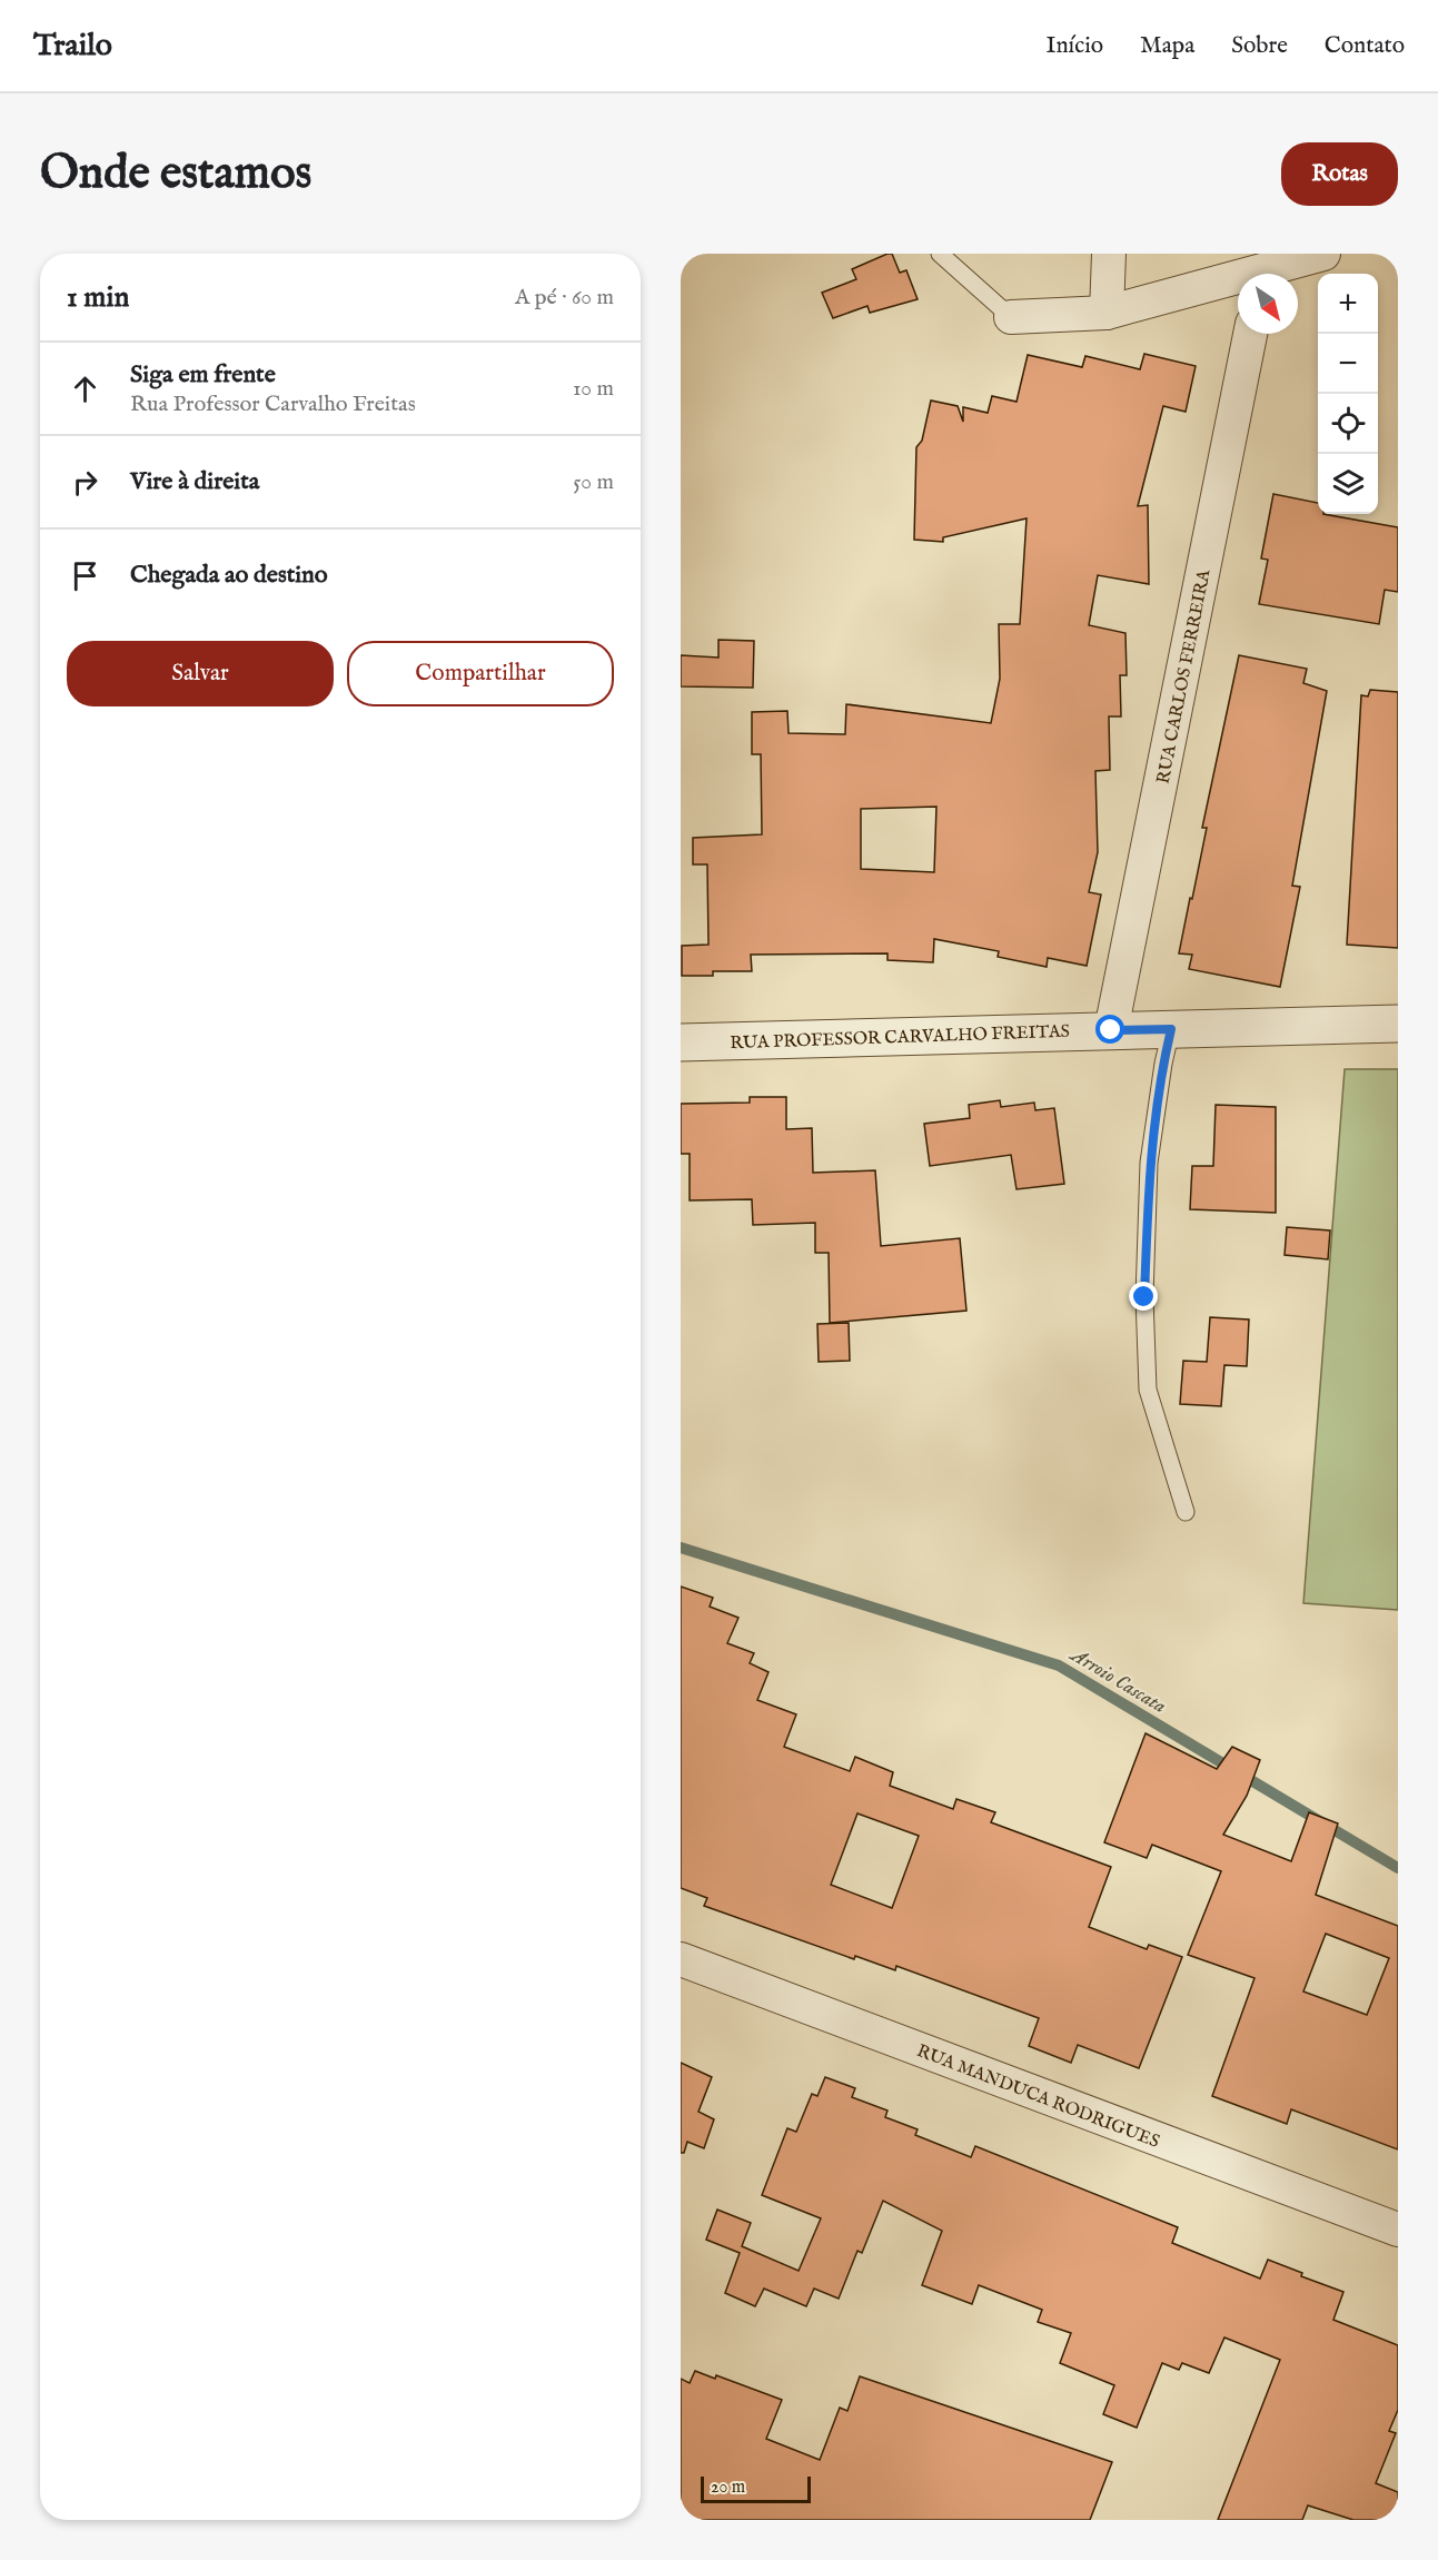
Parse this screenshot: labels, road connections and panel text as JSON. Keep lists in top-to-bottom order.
{
  "streets": {
    "street": ["RUA CARLOS FERREIRA", "RUA PROFESSOR CARVALHO FREITAS", "RUA MANDUCA RODRIGUES"]
  },
  "crossings": [
    ["RUA CARLOS FERREIRA", "RUA PROFESSOR CARVALHO FREITAS"]
  ],
  "water": ["Arroio Cascata"],
  "scale_bar": "20 m",
  "north": "bottom right",
  "page": {
    "header": "Trailo",
    "nav": [
      "Início",
      "Mapa",
      "Sobre",
      "Contato"
    ],
    "buttons": [
      "Rotas",
      ["Salvar", "Compartilhar"]
    ],
    "title": "Onde estamos",
    "heading": ["1 min", "A pé · 60 m"],
    "map_buttons": ["+", "−"],
    "list": [
      ["Siga em frente", "Rua Professor Carvalho Freitas", "10 m"],
      ["Vire à direita", "50 m"],
      "Chegada ao destino"
    ],
    "scale": "20 m"
  }
}
